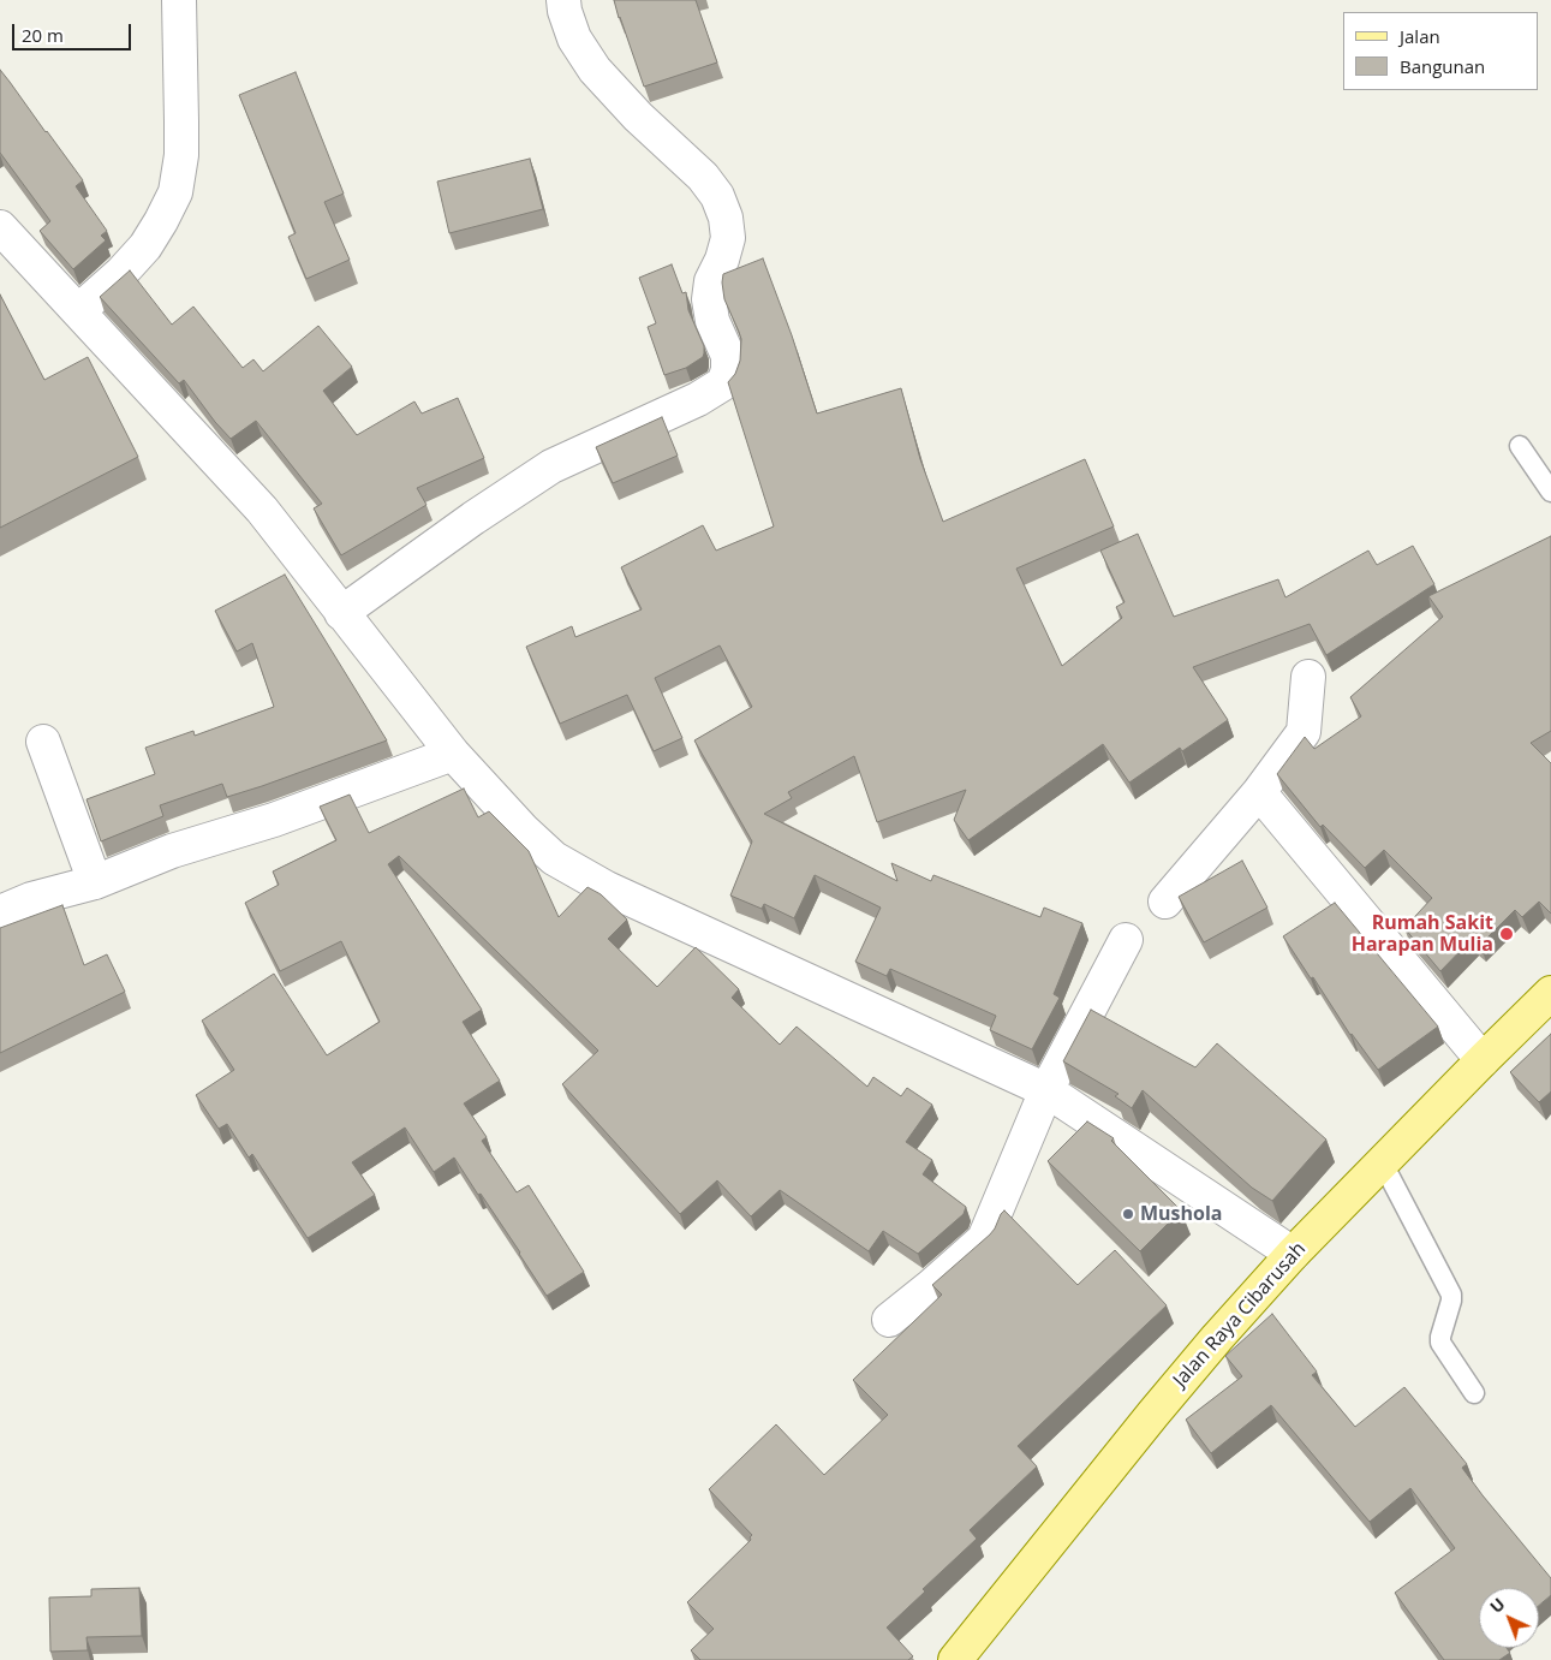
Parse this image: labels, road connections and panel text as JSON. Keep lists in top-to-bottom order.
{
  "streets": {
    "main road": ["Jalan Raya Cibarusah"]
  },
  "places": ["Rumah Sakit Harapan Mulia", "Mushola"],
  "legend": ["Jalan", "Bangunan"],
  "scale_bar": "20 m",
  "north": "top left"
}
